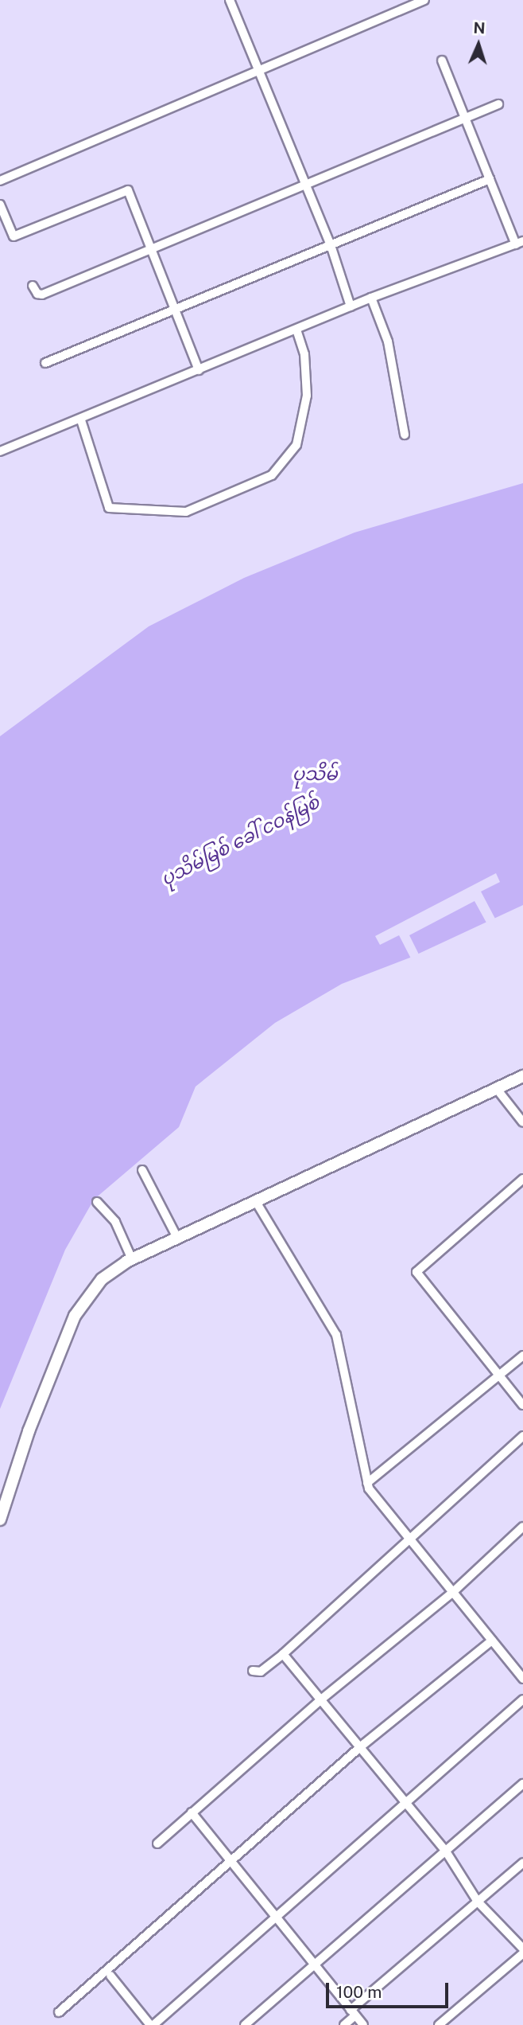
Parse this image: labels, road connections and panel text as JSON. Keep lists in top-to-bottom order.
{
  "water": ["ပုသိမ်", "ပုသိမ်မြစ် ခေါ် ငဝန်မြစ်"],
  "scale_bar": "100 m",
  "north": "top"
}
